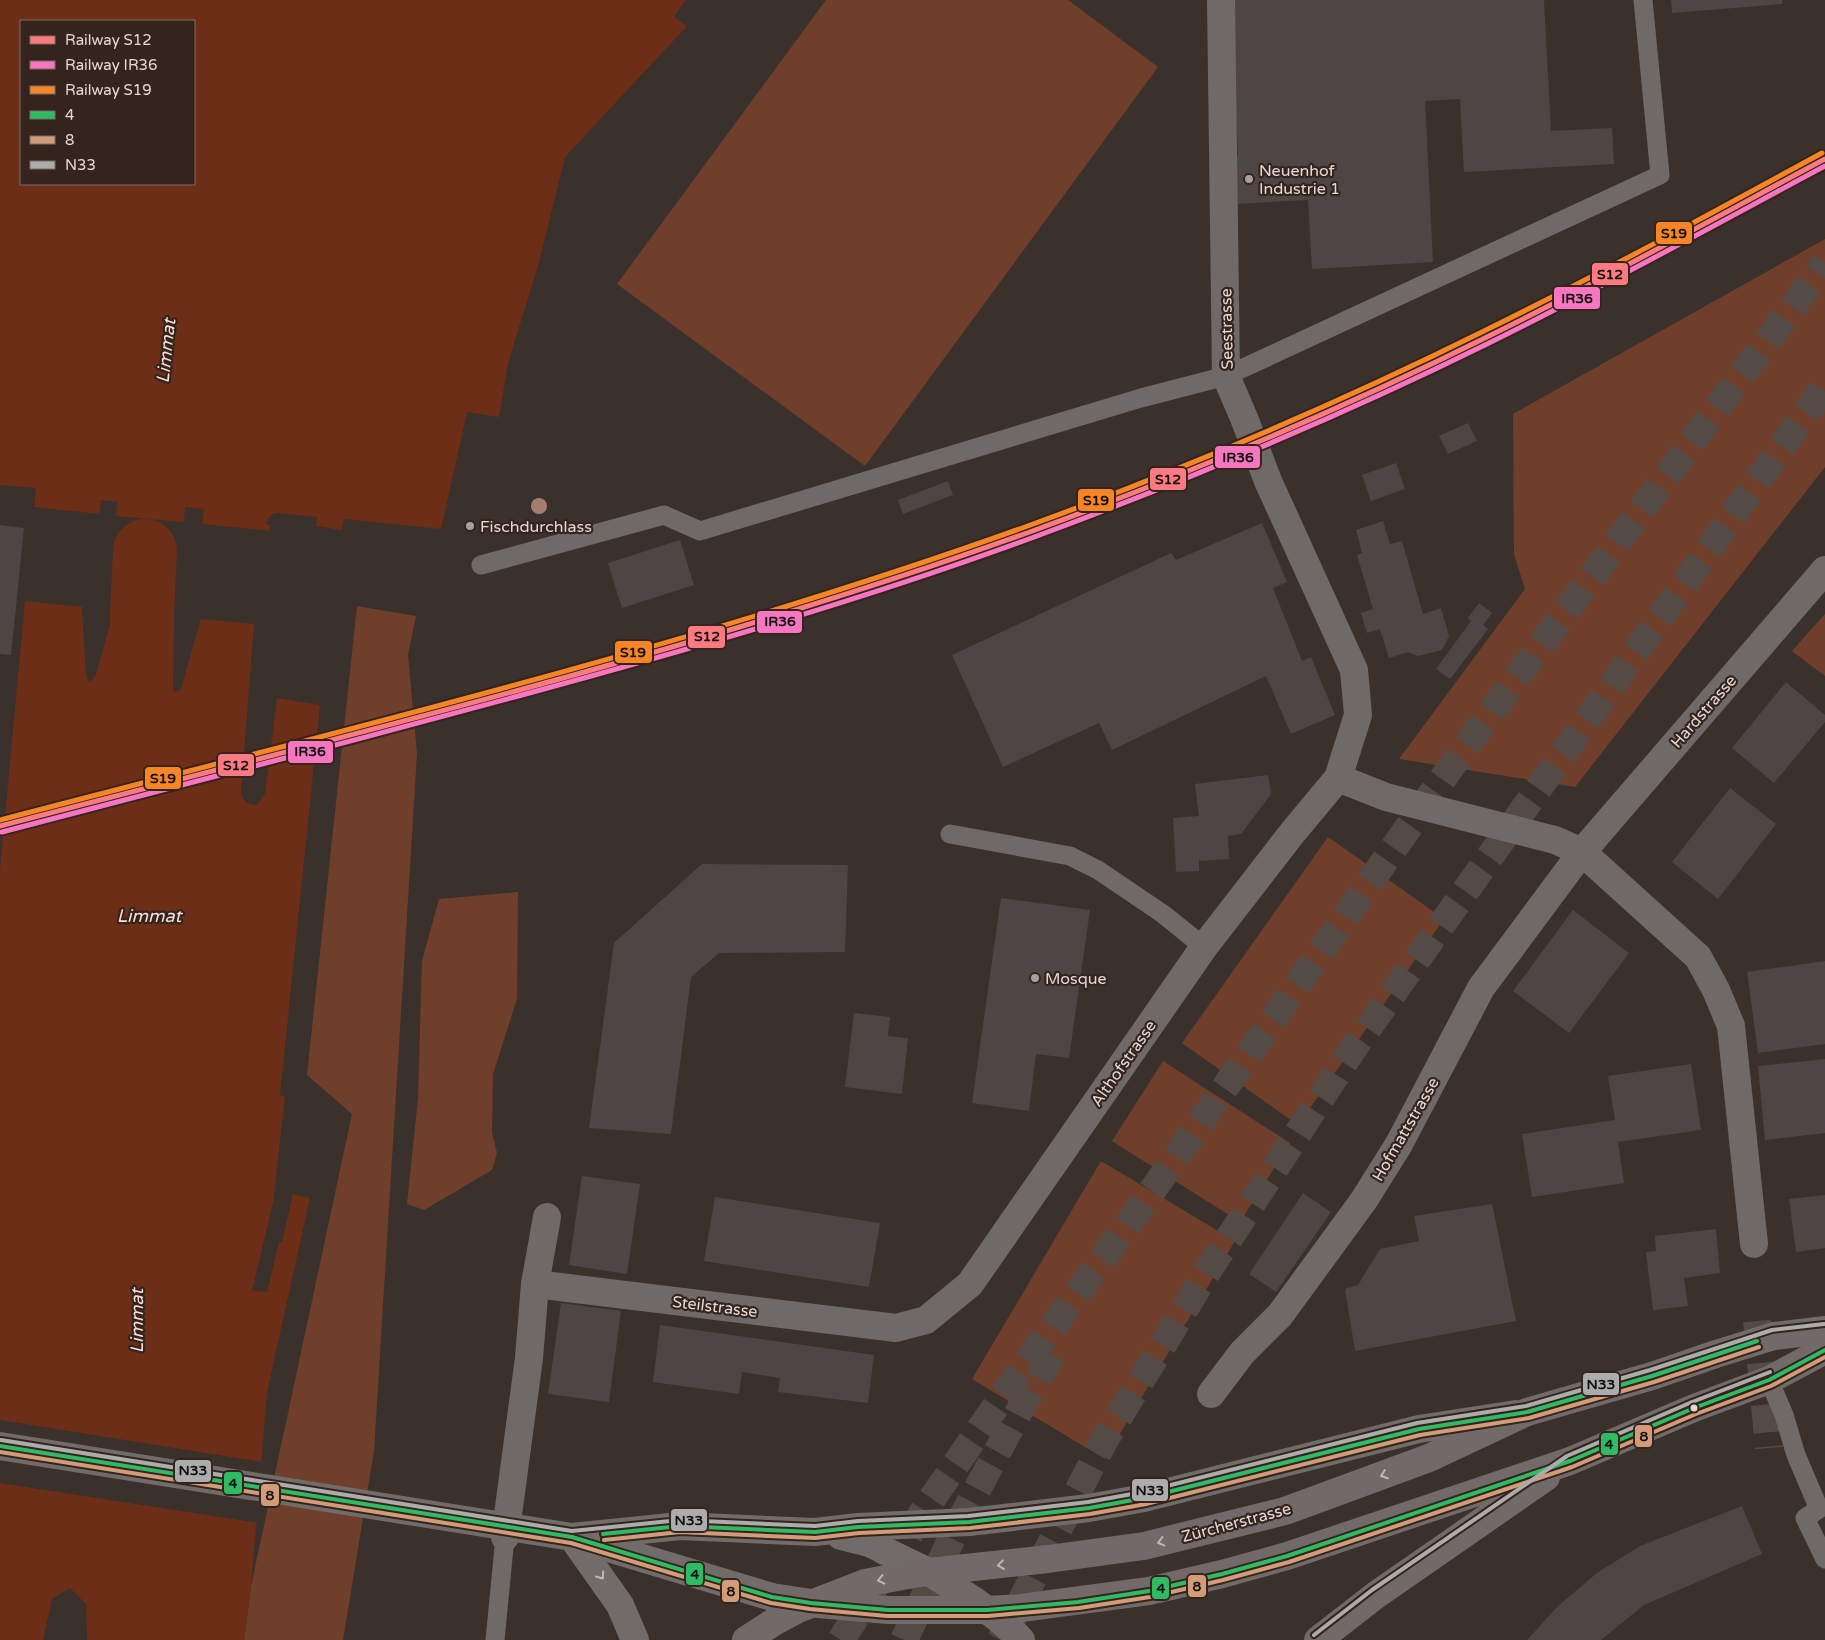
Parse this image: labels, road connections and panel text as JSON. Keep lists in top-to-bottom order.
{
  "streets": {
    "main road": ["Zürcherstrasse"],
    "street": [
      "Seestrasse",
      "Hardstrasse",
      "Althofstrasse",
      "Hofmattstrasse",
      "Steilstrasse"
    ]
  },
  "crossings": [
    ["Seestrasse", "Althofstrasse"],
    ["Hardstrasse", "Hofmattstrasse"],
    ["Althofstrasse", "Steilstrasse"]
  ],
  "water": ["Limmat"],
  "places": ["Neuenhof Industrie 1", "Fischdurchlass", "Mosque"],
  "lines": [
    "rail line S19",
    "rail line S12",
    "rail line IR36",
    "transit line N33",
    "transit line 4",
    "transit line 8"
  ],
  "legend": [
    "Railway S12",
    "Railway IR36",
    "Railway S19",
    "4",
    "8",
    "N33"
  ]
}
